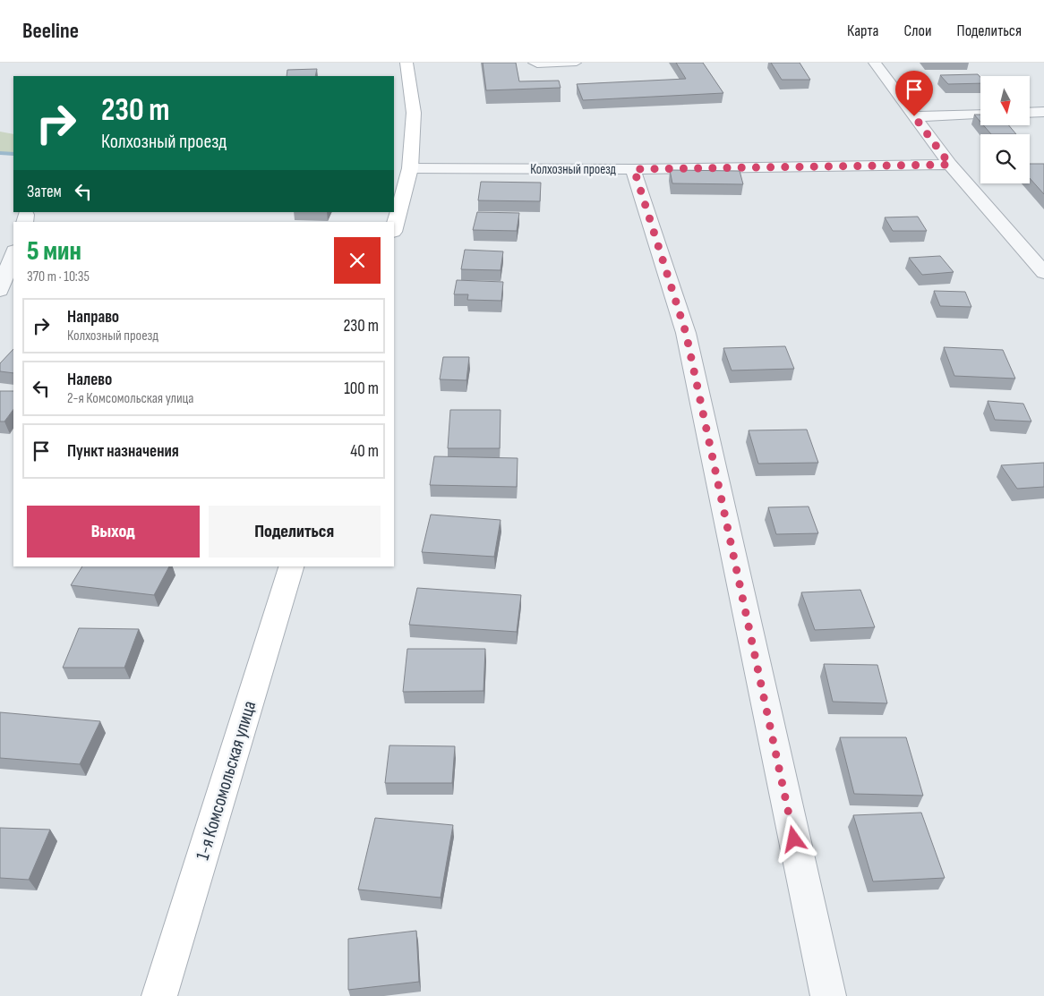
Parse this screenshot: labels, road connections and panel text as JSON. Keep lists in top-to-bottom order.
{
  "streets": {
    "main road": ["1-я Комсомольская улица"],
    "street": ["Колхозный проезд"]
  },
  "north": "bottom",
  "page": {
    "header": "Beeline",
    "nav": ["Карта", "Слои", "Поделиться"],
    "turn": ["230 m", "Колхозный проезд"],
    "then": "Затем",
    "heading": ["5 мин", "370 m · 10:35"],
    "list": [
      {
        "name": "Направо",
        "note": "Колхозный проезд",
        "value": "230 m"
      },
      {
        "name": "Налево",
        "note": "2-я Комсомольская улица",
        "value": "100 m"
      },
      {
        "name": "Пункт назначения",
        "value": "40 m"
      }
    ],
    "buttons": ["Выход", "Поделиться"]
  }
}
